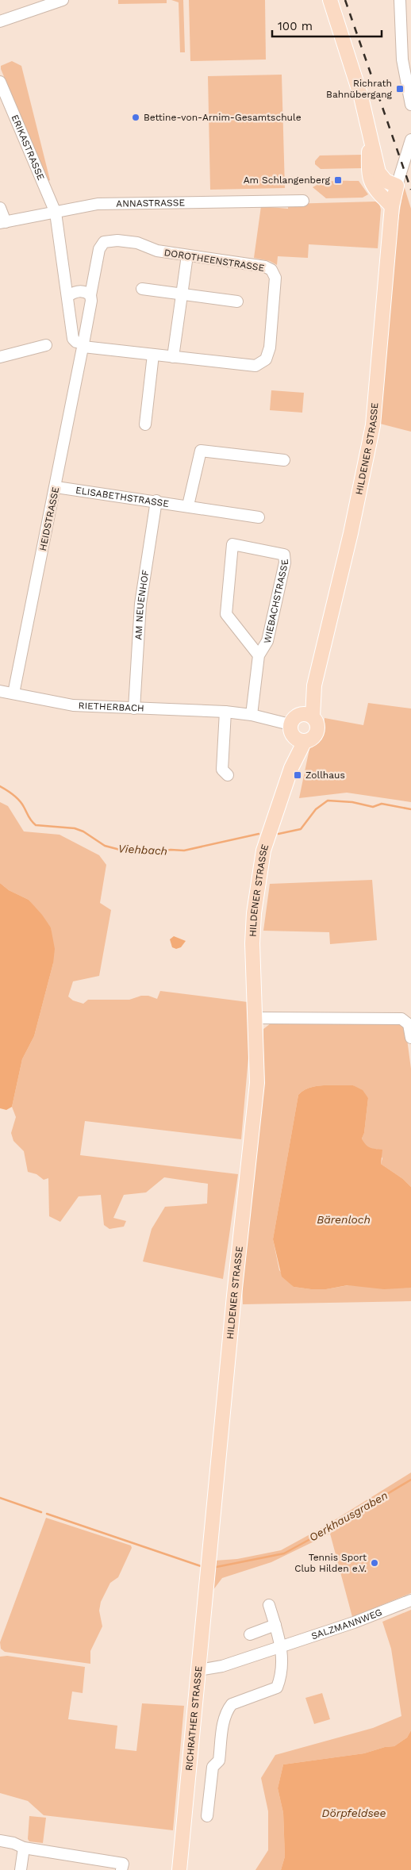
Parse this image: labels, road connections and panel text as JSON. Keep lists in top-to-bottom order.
{
  "streets": {
    "main road": ["HILDENER STRASSE", "RICHRATHER STRASSE"],
    "street": [
      "ERIKASTRASSE",
      "ANNASTRASSE",
      "DOROTHEENSTRASSE",
      "ELISABETHSTRASSE",
      "HEIDSTRASSE",
      "WIEBACHSTRASSE",
      "AM NEUENHOF",
      "RIETHERBACH",
      "SALZMANNWEG"
    ]
  },
  "crossings": [
    ["ERIKASTRASSE", "ANNASTRASSE"],
    ["DOROTHEENSTRASSE", "HEIDSTRASSE"],
    ["HILDENER STRASSE", "RIETHERBACH"],
    ["HILDENER STRASSE", "RICHRATHER STRASSE"],
    ["ELISABETHSTRASSE", "HEIDSTRASSE"],
    ["ELISABETHSTRASSE", "AM NEUENHOF"],
    ["HEIDSTRASSE", "RIETHERBACH"],
    ["WIEBACHSTRASSE", "RIETHERBACH"],
    ["AM NEUENHOF", "RIETHERBACH"],
    ["SALZMANNWEG", "RICHRATHER STRASSE"]
  ],
  "water": [
    "Viehbach",
    "Bärenloch",
    "Oerkhausgraben",
    "Dörpfeldsee"
  ],
  "places": {
    "transit": ["Richrath Bahnübergang", "Am Schlangenberg", "Zollhaus"],
    "other": ["Bettine-von-Arnim-Gesamtschule", "Tennis Sport Club Hilden e.V."]
  },
  "scale_bar": "100 m"
}
